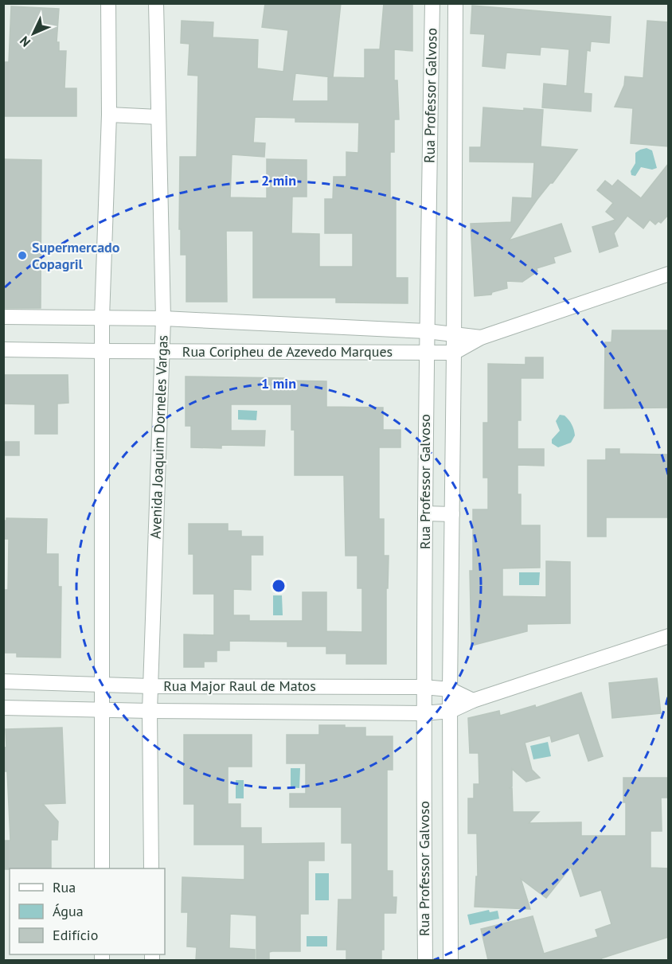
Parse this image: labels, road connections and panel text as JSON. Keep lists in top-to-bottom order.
{
  "streets": {
    "street": [
      "Rua Professor Galvoso",
      "Rua Coripheu de Azevedo Marques",
      "Avenida Joaquim Dorneles Vargas",
      "Rua Major Raul de Matos"
    ]
  },
  "crossings": [
    ["Rua Professor Galvoso", "Rua Coripheu de Azevedo Marques"],
    ["Rua Professor Galvoso", "Rua Major Raul de Matos"],
    ["Rua Coripheu de Azevedo Marques", "Avenida Joaquim Dorneles Vargas"],
    ["Avenida Joaquim Dorneles Vargas", "Rua Major Raul de Matos"]
  ],
  "places": ["Supermercado Copagril"],
  "legend": ["Rua", "Água", "Edifício"],
  "north": "bottom left",
  "rings": ["2 min", "1 min"]
}
